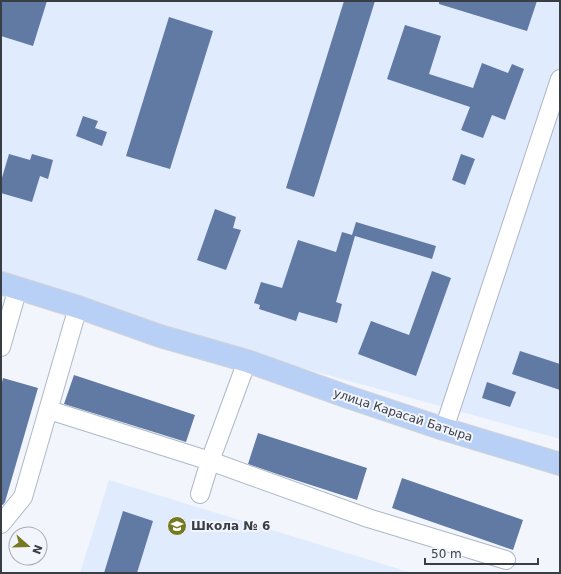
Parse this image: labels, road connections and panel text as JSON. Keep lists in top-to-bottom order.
{
  "streets": {
    "main road": ["улица Карасай Батыра"]
  },
  "places": {
    "school or university": ["Школа № 6"]
  },
  "scale_bar": "50 m",
  "north": "right"
}
